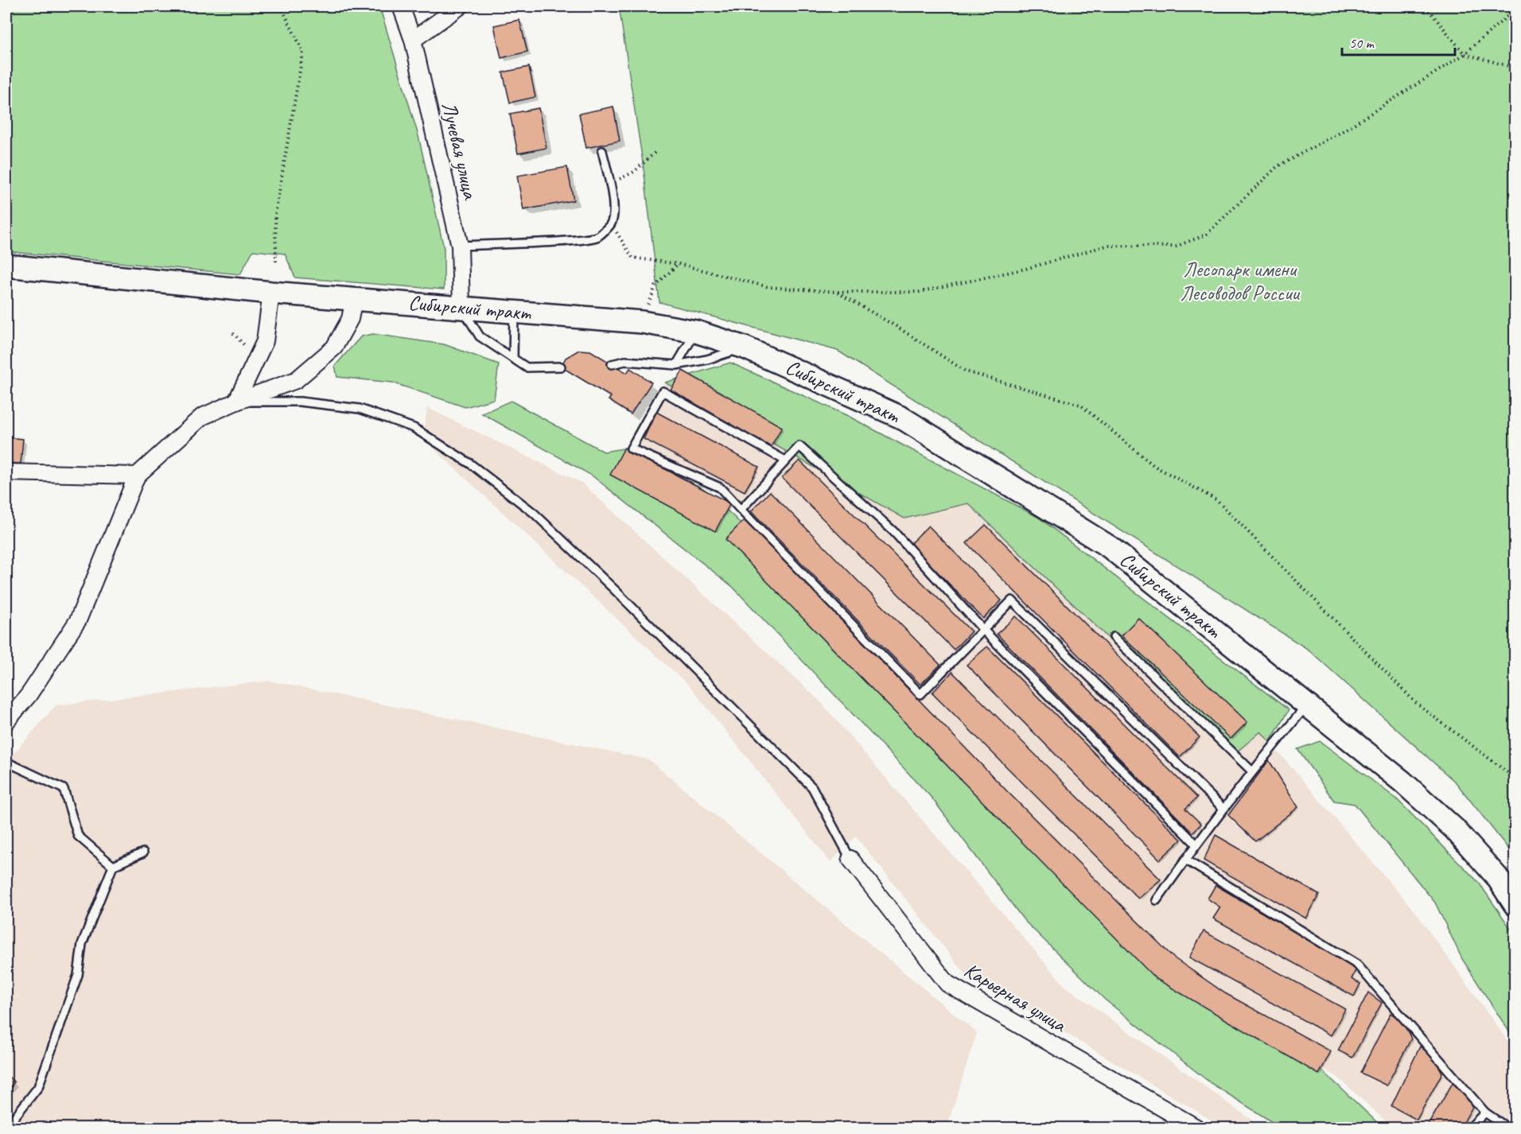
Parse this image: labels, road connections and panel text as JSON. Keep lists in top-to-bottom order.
{
  "streets": {
    "main road": ["Сибирский тракт"],
    "street": ["Лучевая улица", "Карьерная улица"]
  },
  "crossings": [
    ["Лучевая улица", "Сибирский тракт"]
  ],
  "parks": ["Лесопарк имени Лесоводов России"],
  "scale_bar": "50 m"
}
